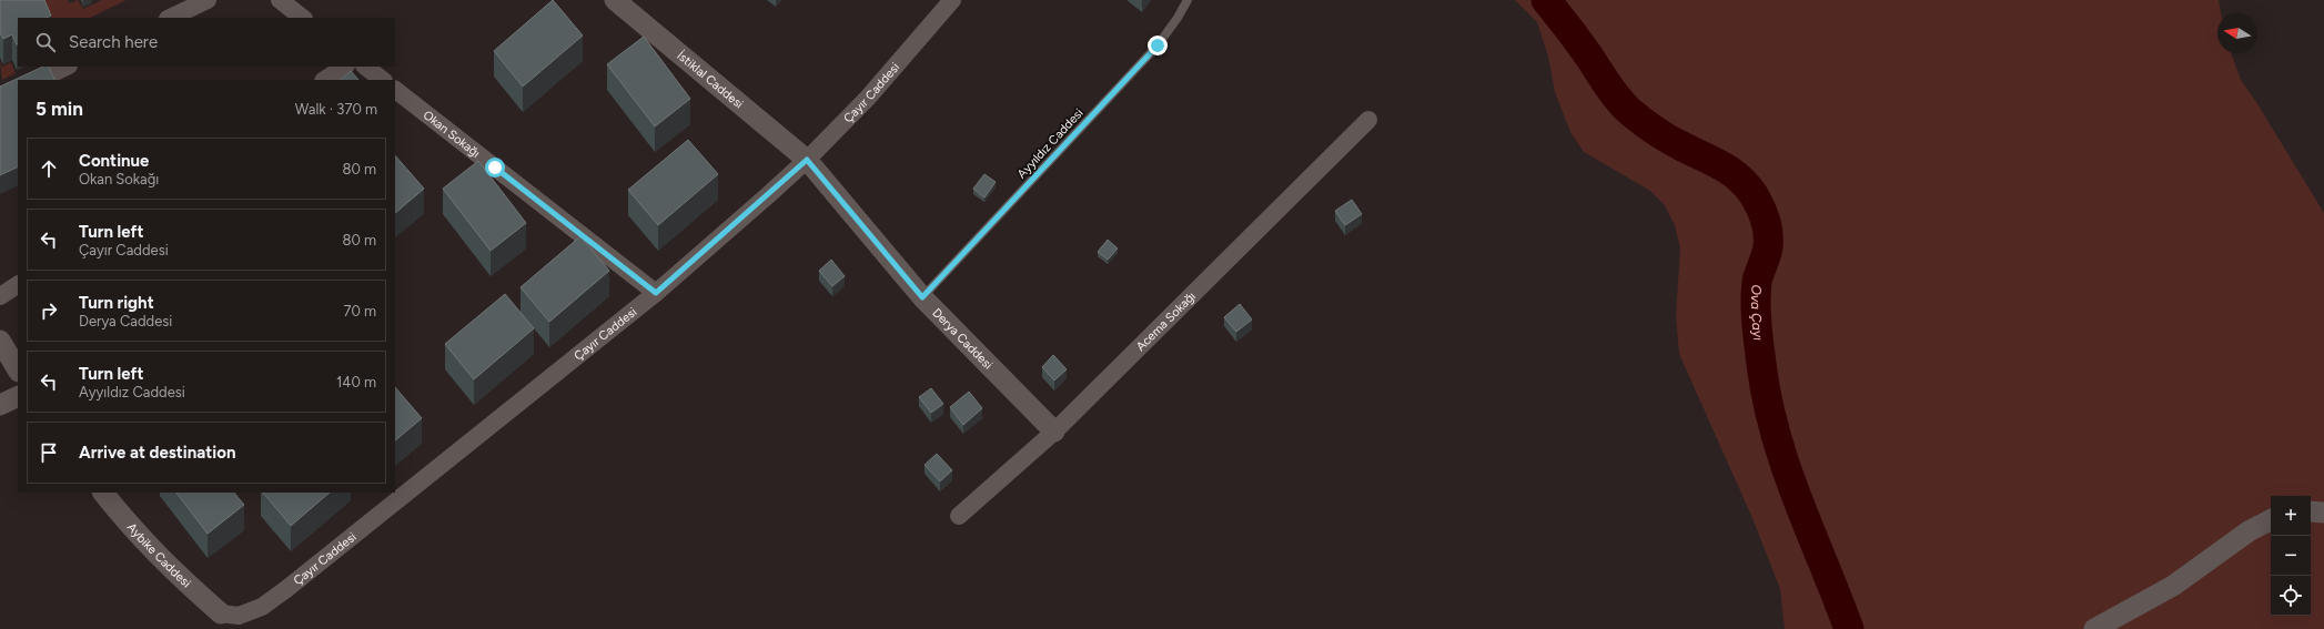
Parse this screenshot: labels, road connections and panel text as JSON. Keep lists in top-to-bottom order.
{
  "streets": {
    "street": [
      "İstiklal Caddesi",
      "Çayır Caddesi",
      "Okan Sokağı",
      "Acema Sokağı",
      "Derya Caddesi",
      "Aybike Caddesi"
    ],
    "lane": ["Ayyıldız Caddesi"]
  },
  "crossings": [
    ["İstiklal Caddesi", "Çayır Caddesi"],
    ["İstiklal Caddesi", "Derya Caddesi"],
    ["Çayır Caddesi", "Okan Sokağı"],
    ["Çayır Caddesi", "Derya Caddesi"],
    ["Çayır Caddesi", "Aybike Caddesi"],
    ["Ayyıldız Caddesi", "Derya Caddesi"],
    ["Acema Sokağı", "Derya Caddesi"]
  ],
  "water": ["Ova Çayı"],
  "north": "left",
  "page": {
    "search": "Search here",
    "heading": ["5 min", "Walk · 370 m"],
    "list": [
      ["Continue", "Okan Sokağı", "80 m"],
      ["Turn left", "Çayır Caddesi", "80 m"],
      ["Turn right", "Derya Caddesi", "70 m"],
      ["Turn left", "Ayyıldız Caddesi", "140 m"],
      "Arrive at destination"
    ],
    "map_buttons": ["+", "−"]
  }
}
